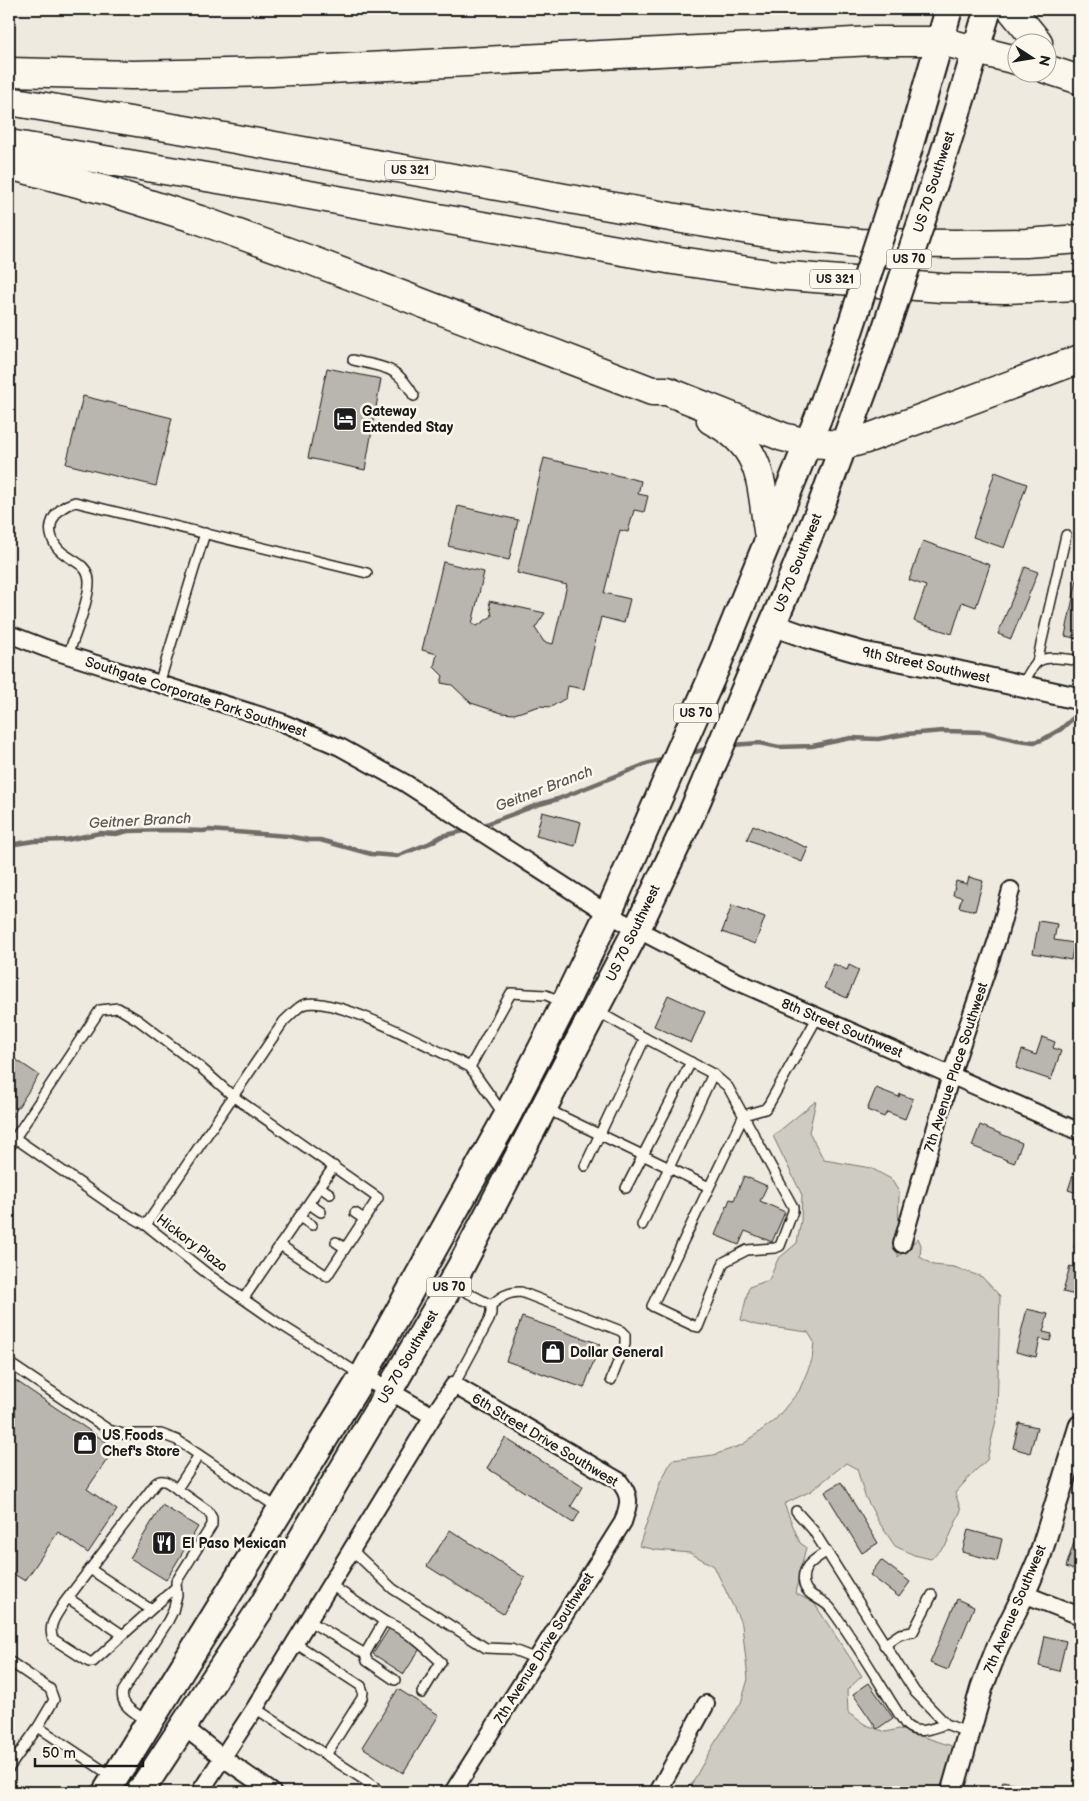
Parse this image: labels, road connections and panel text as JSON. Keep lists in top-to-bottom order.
{
  "streets": {
    "highway": ["US 321"],
    "main road": ["US 70 Southwest", "US 70"],
    "street": [
      "9th Street Southwest",
      "Southgate Corporate Park Southwest",
      "8th Street Southwest",
      "7th Avenue Place Southwest",
      "6th Street Drive Southwest",
      "7th Avenue Southwest",
      "7th Avenue Drive Southwest"
    ],
    "lane": ["Hickory Plaza"]
  },
  "crossings": [
    ["US 70 Southwest", "9th Street Southwest"],
    ["US 70 Southwest", "8th Street Southwest"],
    ["US 70", "Southgate Corporate Park Southwest"],
    ["US 70", "8th Street Southwest"],
    ["US 70", "Hickory Plaza"],
    ["Southgate Corporate Park Southwest", "8th Street Southwest"],
    ["8th Street Southwest", "7th Avenue Place Southwest"],
    ["6th Street Drive Southwest", "7th Avenue Drive Southwest"]
  ],
  "water": ["Geitner Branch"],
  "places": {
    "hotel": ["Gateway Extended Stay"],
    "shop": ["Dollar General", "US Foods Chef's Store"],
    "restaurant": ["El Paso Mexican"]
  },
  "scale_bar": "50 m",
  "north": "right"
}
